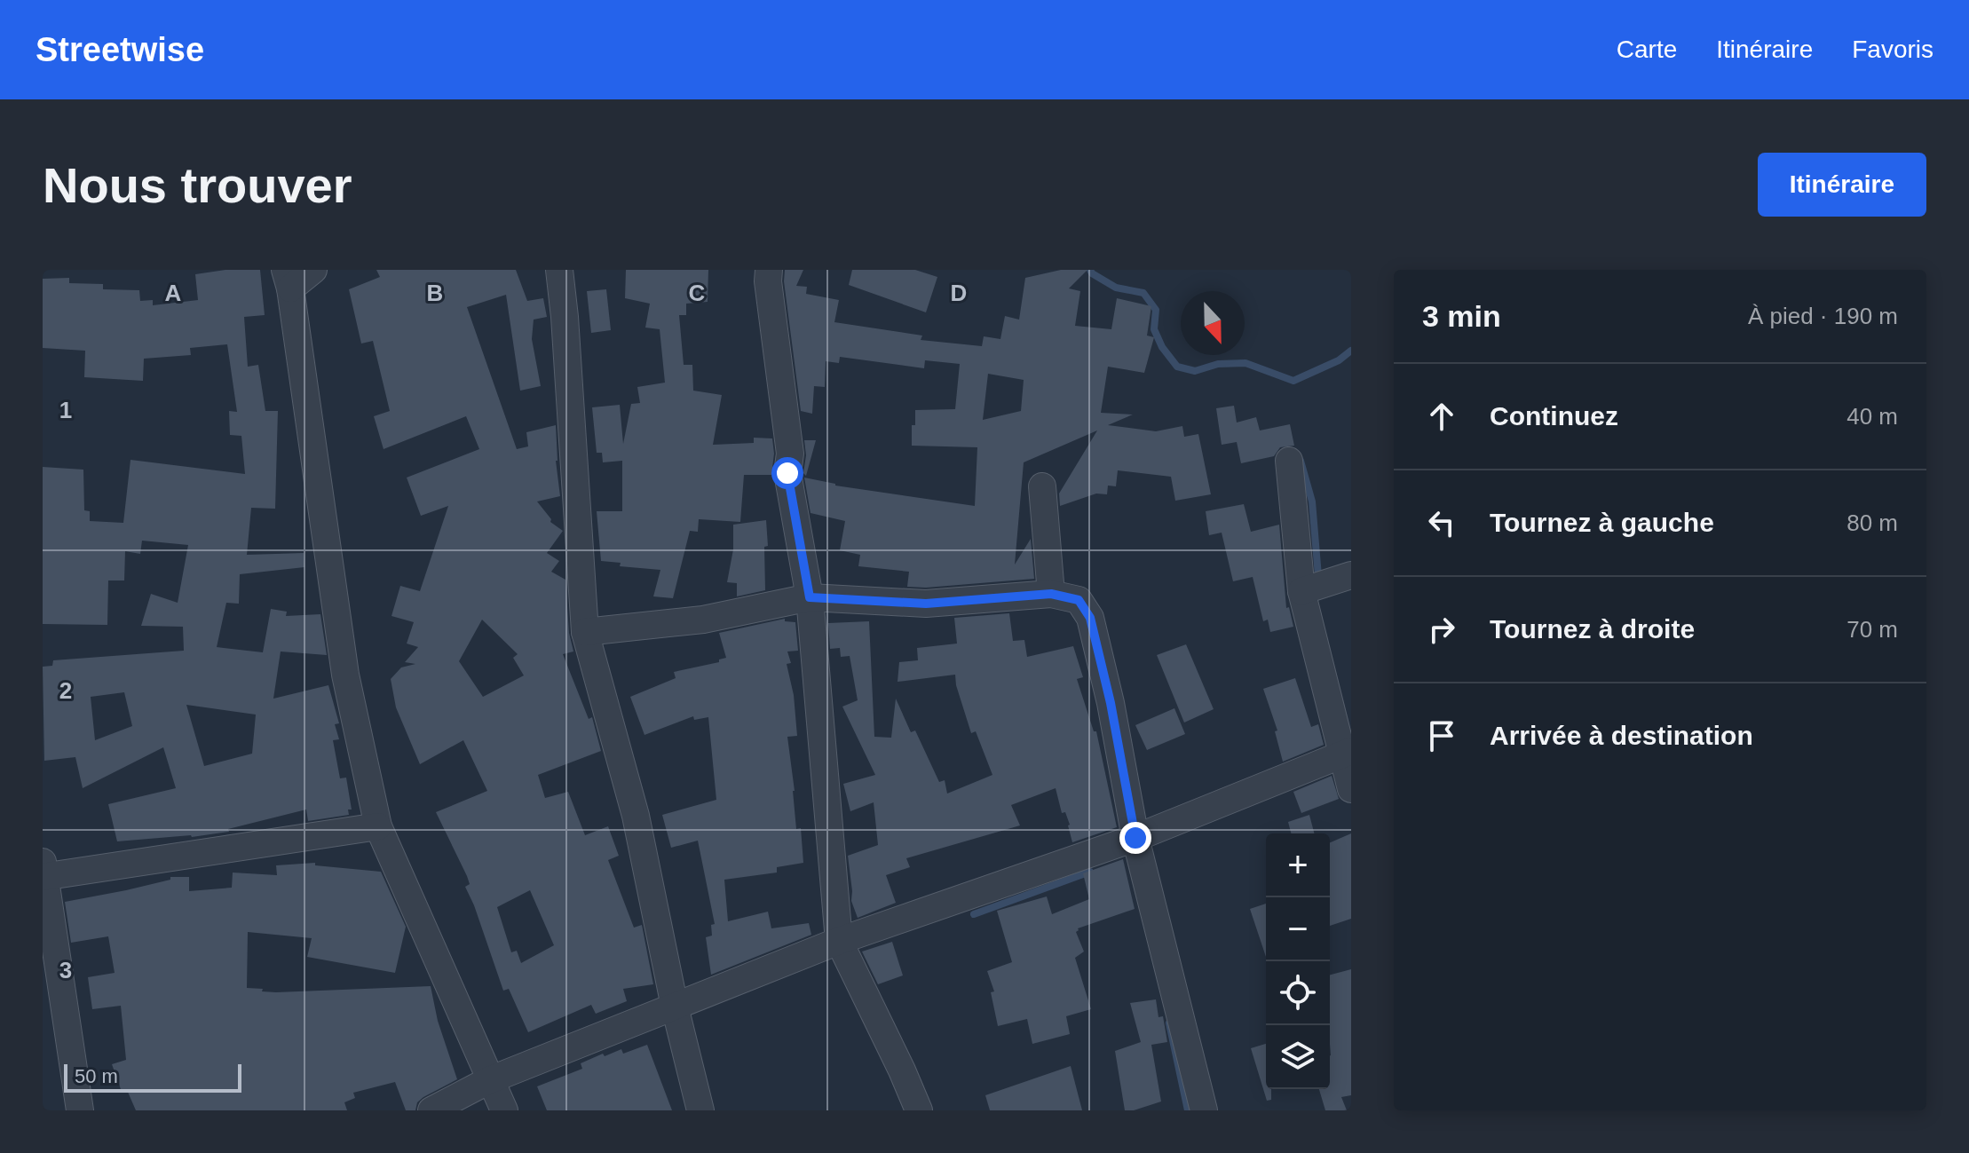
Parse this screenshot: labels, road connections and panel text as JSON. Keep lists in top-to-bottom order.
{
  "scale_bar": "50 m",
  "north": "bottom",
  "page": {
    "header": "Streetwise",
    "nav": ["Carte", "Itinéraire", "Favoris"],
    "buttons": "Itinéraire",
    "title": "Nous trouver",
    "heading": ["3 min", "À pied · 190 m"],
    "list": [
      ["Continuez", "40 m"],
      ["Tournez à gauche", "80 m"],
      ["Tournez à droite", "70 m"],
      "Arrivée à destination"
    ],
    "map_buttons": ["+", "−"],
    "scale": "50 m"
  },
  "grid": {
    "columns": [
      "A",
      "B",
      "C",
      "D"
    ],
    "rows": ["1", "2", "3"]
  }
}
